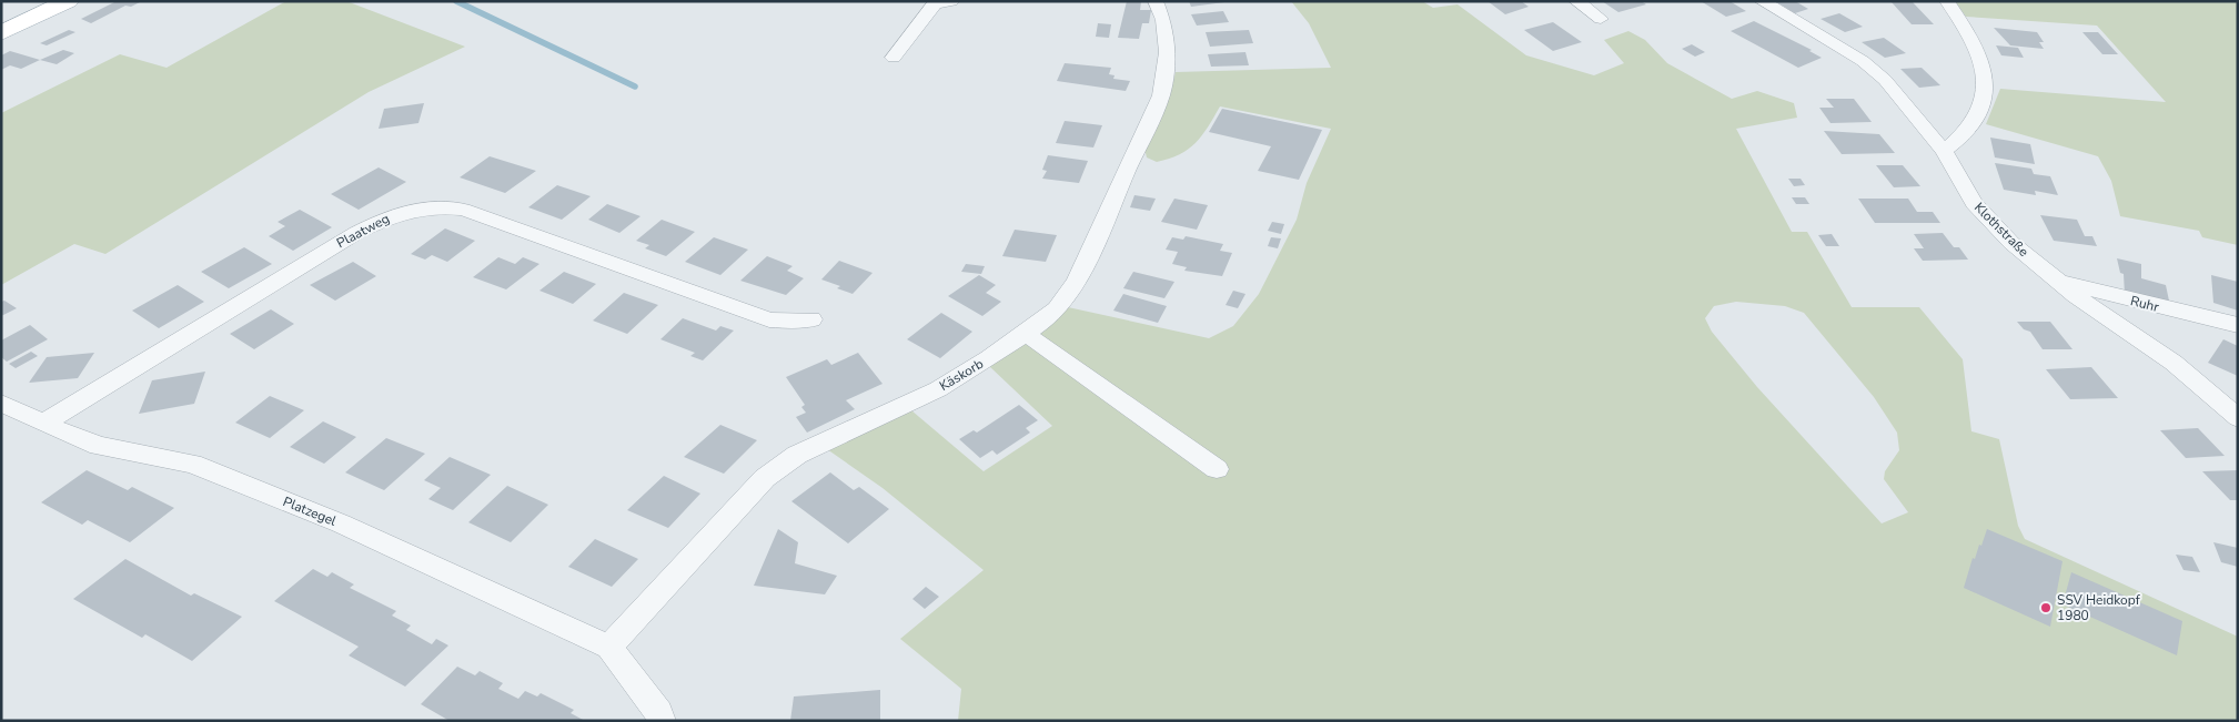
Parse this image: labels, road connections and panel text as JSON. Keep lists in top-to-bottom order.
{
  "streets": {
    "street": [
      "Klothstraße",
      "Plaatweg",
      "Ruhr",
      "Käskorb",
      "Platzegel"
    ]
  },
  "crossings": [
    ["Klothstraße", "Ruhr"],
    ["Plaatweg", "Platzegel"],
    ["Käskorb", "Platzegel"]
  ],
  "places": ["SSV Heidkopf 1980"]
}
